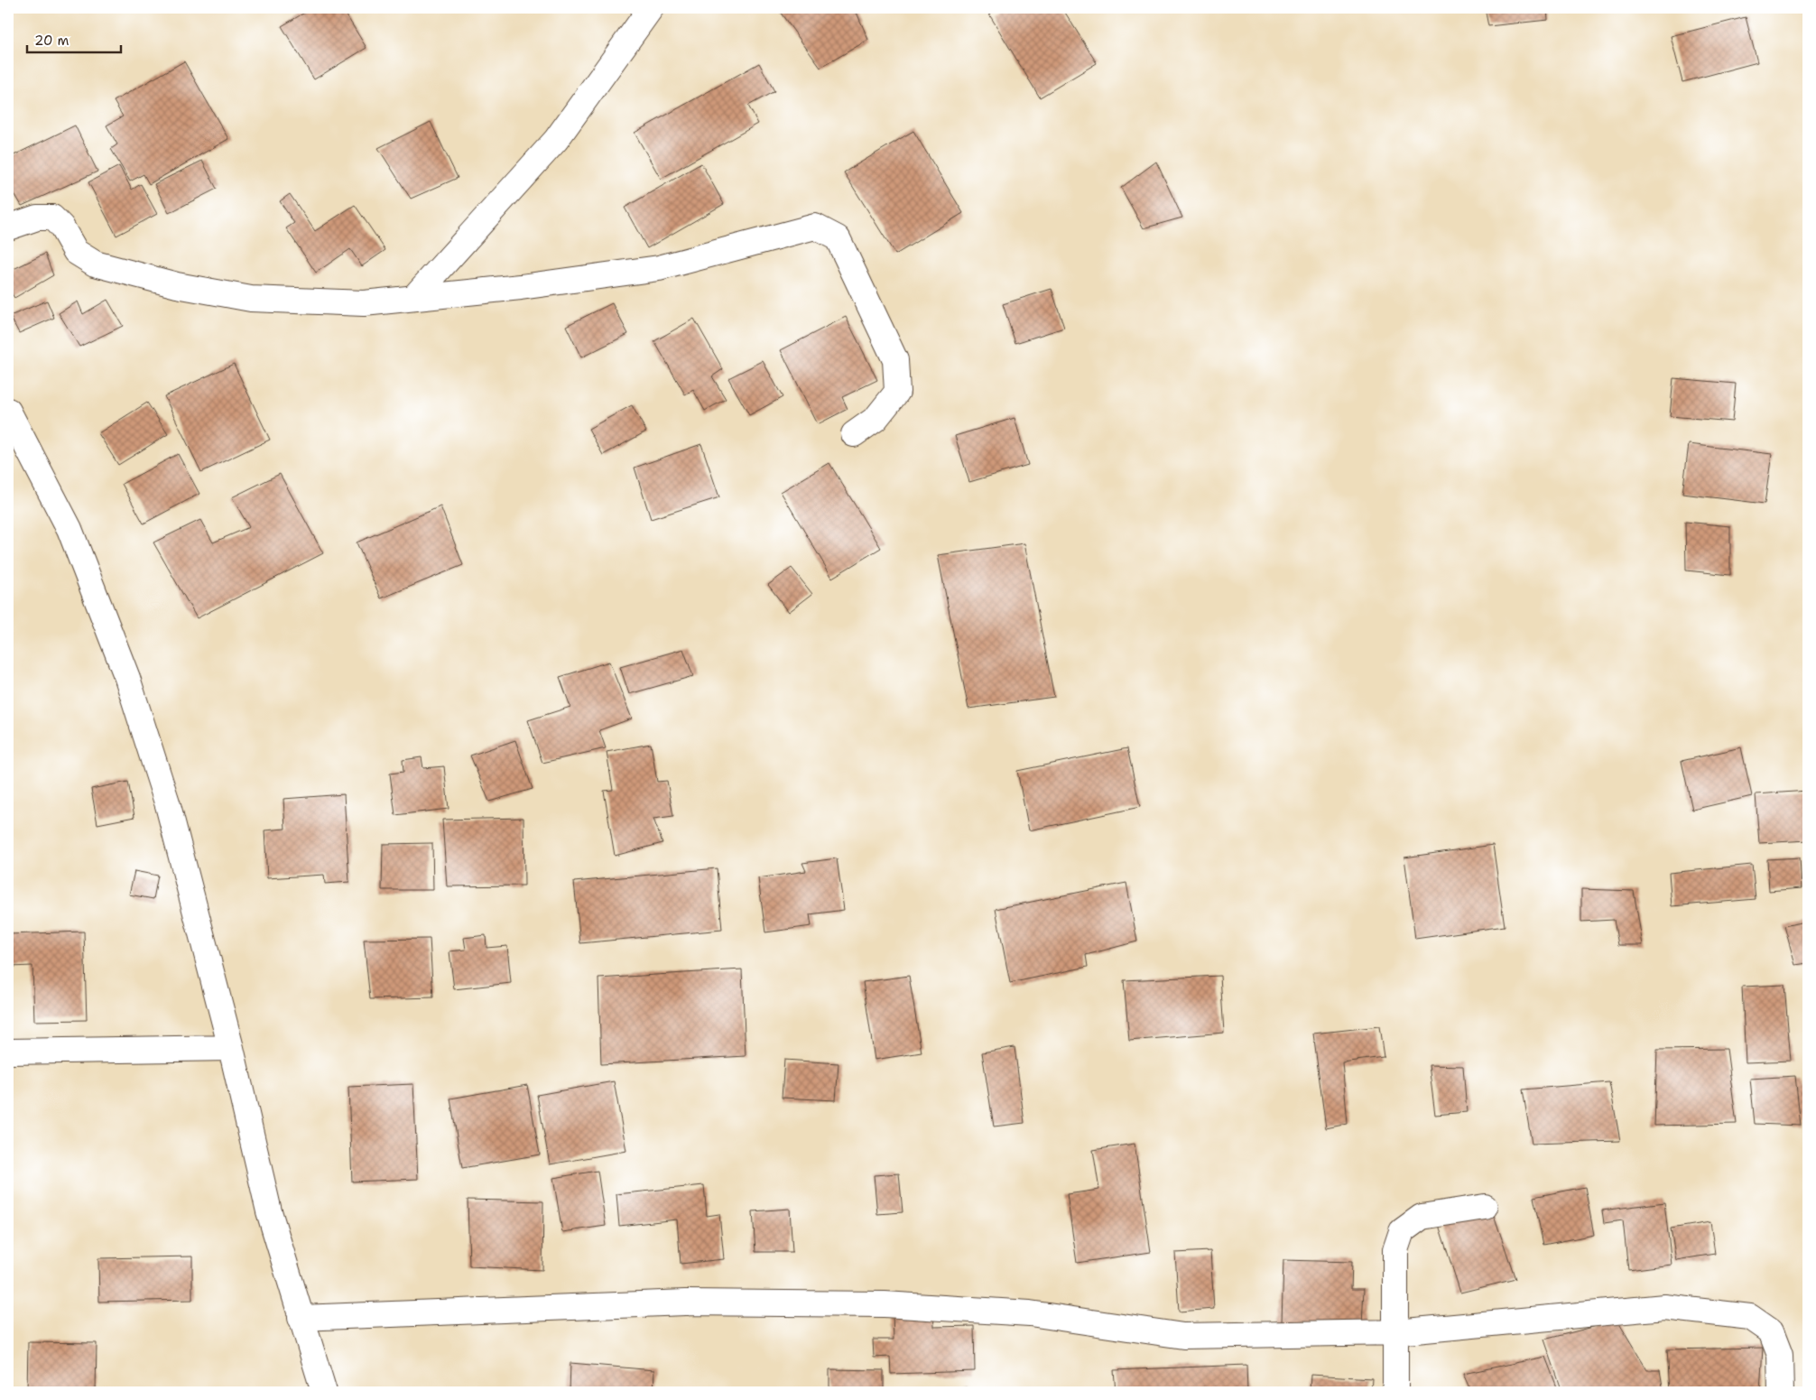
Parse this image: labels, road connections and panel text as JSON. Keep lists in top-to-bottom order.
{
  "scale_bar": "20 m"
}
